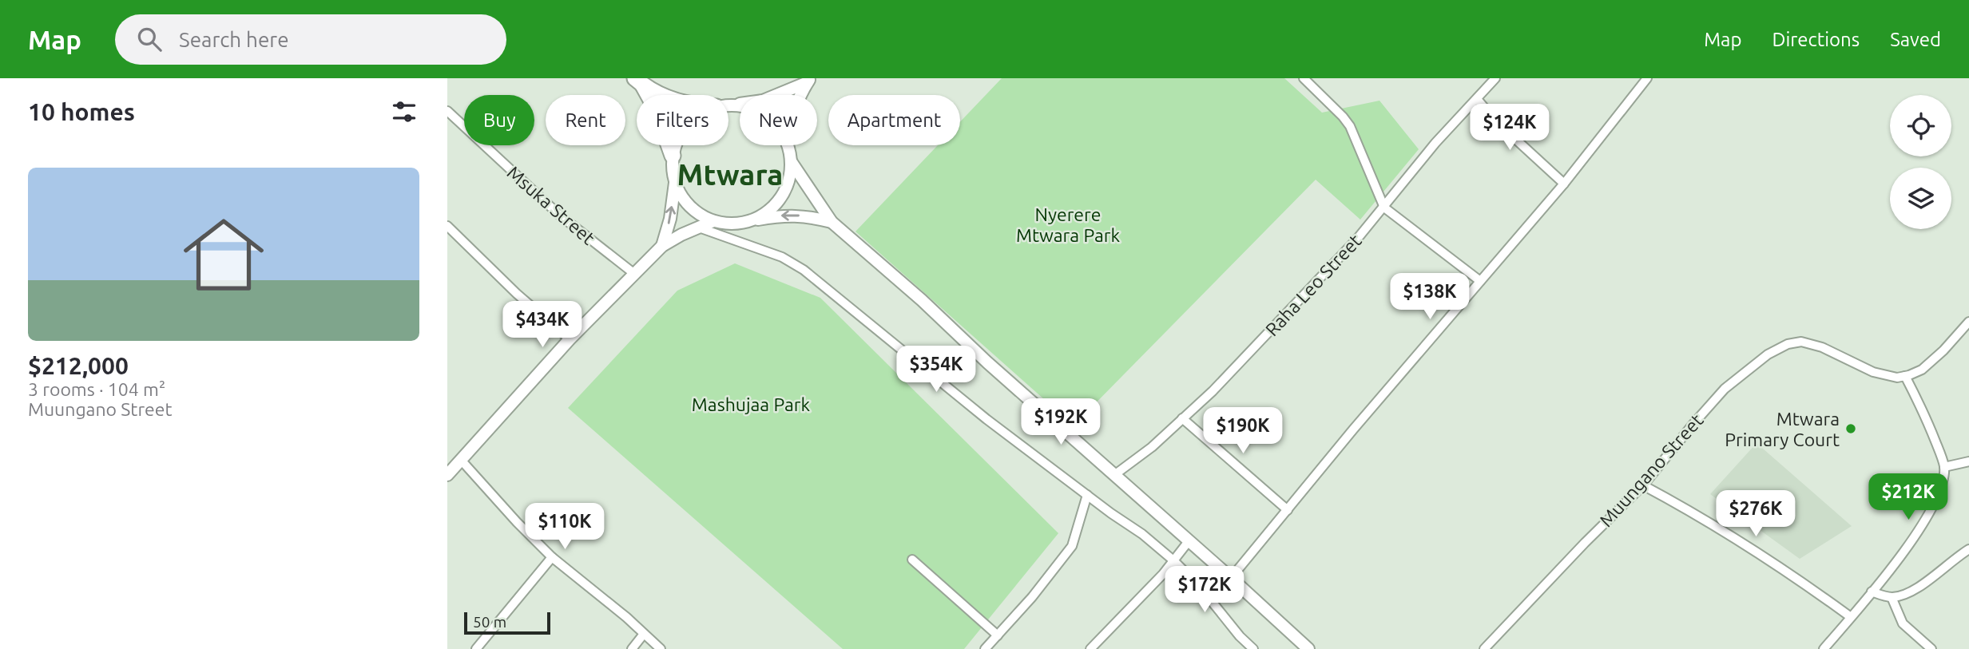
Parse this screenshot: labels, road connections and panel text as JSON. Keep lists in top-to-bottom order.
{
  "streets": {
    "street": ["Msuka Street", "Raha Leo Street", "Muungano Street"]
  },
  "districts": ["Mtwara"],
  "parks": ["Nyerere Mtwara Park", "Mashujaa Park"],
  "places": ["Mtwara Primary Court"],
  "scale_bar": "50 m",
  "page": {
    "header": "Map",
    "search": "Search here",
    "nav": ["Map", "Directions", "Saved"],
    "heading": "10 homes",
    "chip": [
      "Buy",
      "Rent",
      "Filters",
      "New",
      "Apartment"
    ],
    "price": [
      "$124K",
      "$138K",
      "$434K",
      "$354K",
      "$192K",
      "$190K",
      "$212K",
      "$276K",
      "$110K",
      "$172K"
    ],
    "list": [
      {
        "name": "$212,000",
        "note": "3 rooms · 104 m² · Muungano Street"
      }
    ],
    "scale": "50 m"
  }
}
